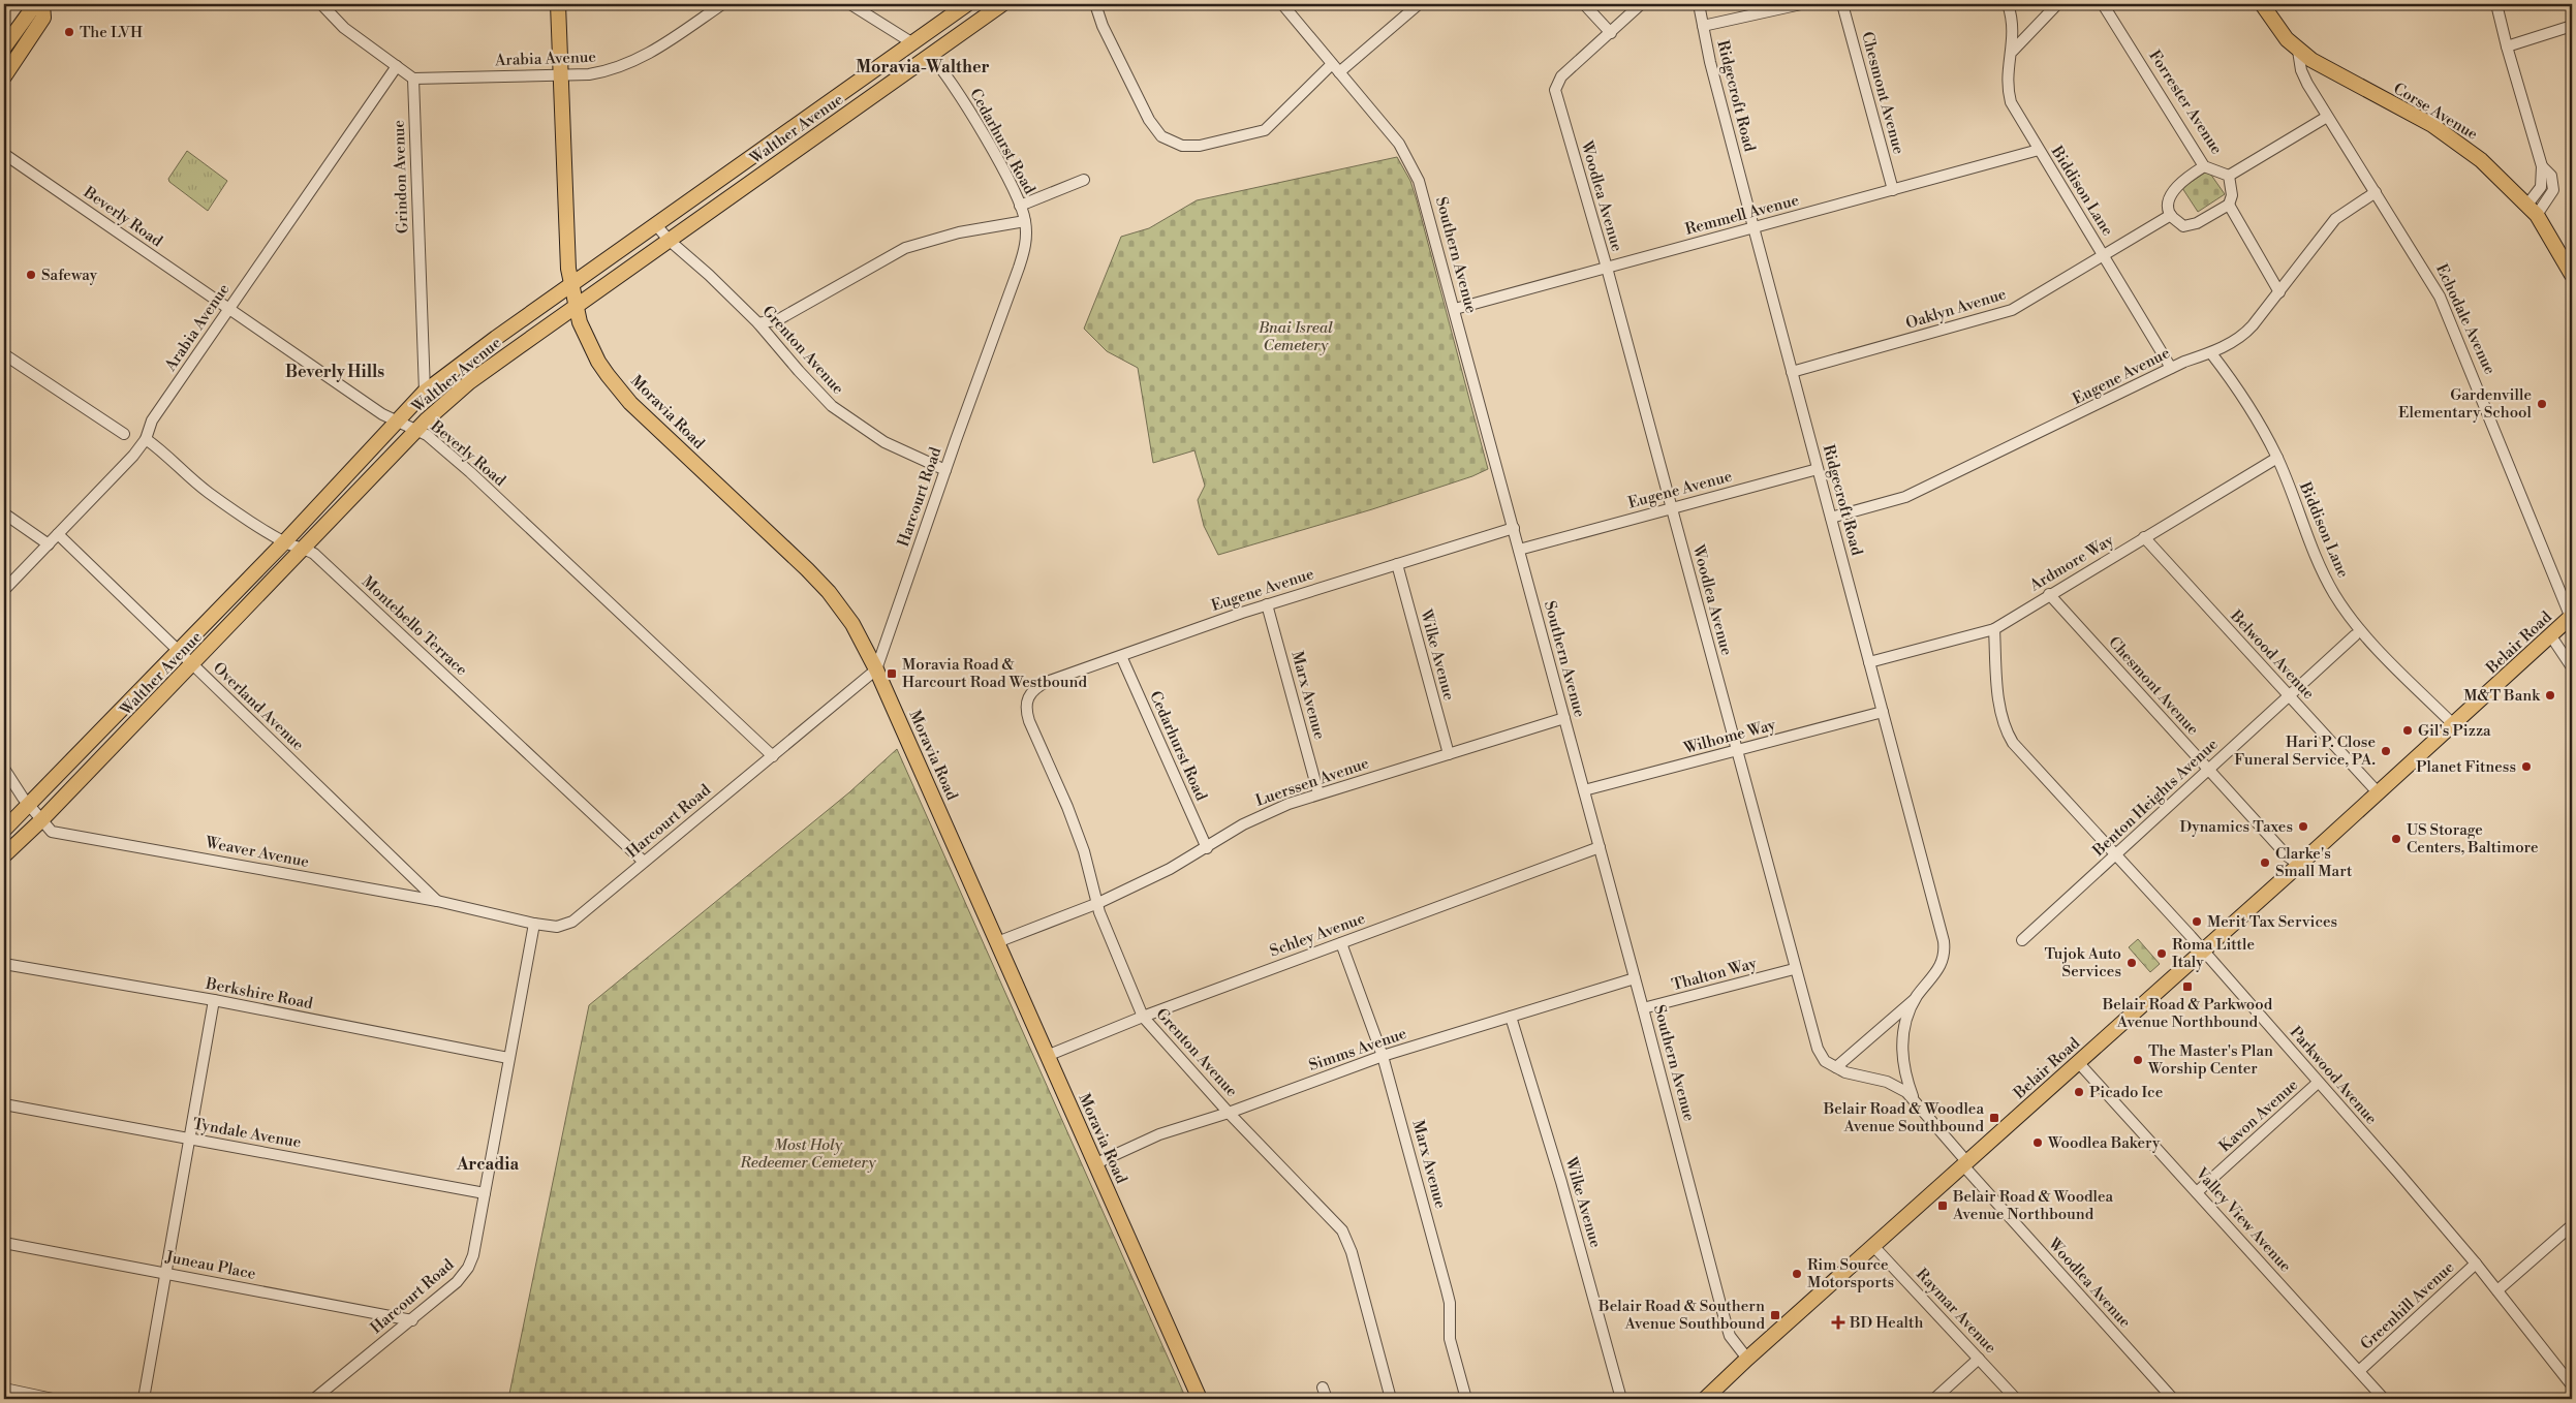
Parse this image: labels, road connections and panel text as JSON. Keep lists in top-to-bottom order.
{
  "streets": {
    "main road": [
      "Corse Avenue",
      "Walther Avenue",
      "Echodale Avenue",
      "Moravia Road",
      "Belair Road"
    ],
    "street": [
      "Arabia Avenue",
      "Chesmont Avenue",
      "Ridgecroft Road",
      "Forrester Avenue",
      "Cedarhurst Road",
      "Grindon Avenue",
      "Biddison Lane",
      "Woodlea Avenue",
      "Remmell Avenue",
      "Beverly Road",
      "Southern Avenue",
      "Oaklyn Avenue",
      "Grenton Avenue",
      "Eugene Avenue",
      "Harcourt Road",
      "Ardmore Way",
      "Montebello Terrace",
      "Wilke Avenue",
      "Belwood Avenue",
      "Marx Avenue",
      "Overland Avenue",
      "Wilhome Way",
      "Luerssen Avenue",
      "Benton Heights Avenue",
      "Weaver Avenue",
      "Schley Avenue",
      "Thalton Way",
      "Berkshire Road",
      "Simms Avenue",
      "Parkwood Avenue",
      "Kavon Avenue",
      "Tyndale Avenue",
      "Valley View Avenue",
      "Juneau Place",
      "Greenhill Avenue",
      "Raymar Avenue"
    ]
  },
  "crossings": [
    ["Arabia Avenue", "Grindon Avenue"],
    ["Arabia Avenue", "Beverly Road"],
    ["Arabia Avenue", "Moravia Road"],
    ["Arabia Avenue", "Montebello Terrace"],
    ["Arabia Avenue", "Overland Avenue"],
    ["Chesmont Avenue", "Remmell Avenue"],
    ["Chesmont Avenue", "Ardmore Way"],
    ["Chesmont Avenue", "Belair Road"],
    ["Chesmont Avenue", "Benton Heights Avenue"],
    ["Ridgecroft Road", "Woodlea Avenue"],
    ["Ridgecroft Road", "Remmell Avenue"],
    ["Ridgecroft Road", "Oaklyn Avenue"],
    ["Ridgecroft Road", "Eugene Avenue"],
    ["Ridgecroft Road", "Ardmore Way"],
    ["Ridgecroft Road", "Wilhome Way"],
    ["Forrester Avenue", "Oaklyn Avenue"],
    ["Corse Avenue", "Echodale Avenue"],
    ["Walther Avenue", "Cedarhurst Road"],
    ["Walther Avenue", "Grindon Avenue"],
    ["Walther Avenue", "Beverly Road"],
    ["Walther Avenue", "Grenton Avenue"],
    ["Walther Avenue", "Moravia Road"],
    ["Walther Avenue", "Montebello Terrace"],
    ["Walther Avenue", "Overland Avenue"],
    ["Walther Avenue", "Weaver Avenue"],
    ["Cedarhurst Road", "Eugene Avenue"],
    ["Cedarhurst Road", "Harcourt Road"],
    ["Cedarhurst Road", "Luerssen Avenue"],
    ["Biddison Lane", "Remmell Avenue"],
    ["Biddison Lane", "Oaklyn Avenue"],
    ["Biddison Lane", "Eugene Avenue"],
    ["Biddison Lane", "Ardmore Way"],
    ["Biddison Lane", "Belair Road"],
    ["Woodlea Avenue", "Remmell Avenue"],
    ["Woodlea Avenue", "Eugene Avenue"],
    ["Woodlea Avenue", "Belair Road"],
    ["Woodlea Avenue", "Wilhome Way"],
    ["Woodlea Avenue", "Thalton Way"],
    ["Remmell Avenue", "Southern Avenue"],
    ["Beverly Road", "Harcourt Road"],
    ["Southern Avenue", "Eugene Avenue"],
    ["Southern Avenue", "Belair Road"],
    ["Southern Avenue", "Wilhome Way"],
    ["Southern Avenue", "Luerssen Avenue"],
    ["Southern Avenue", "Schley Avenue"],
    ["Southern Avenue", "Thalton Way"],
    ["Southern Avenue", "Simms Avenue"],
    ["Echodale Avenue", "Eugene Avenue"],
    ["Echodale Avenue", "Belair Road"],
    ["Grenton Avenue", "Eugene Avenue"],
    ["Grenton Avenue", "Harcourt Road"],
    ["Grenton Avenue", "Luerssen Avenue"],
    ["Grenton Avenue", "Schley Avenue"],
    ["Grenton Avenue", "Simms Avenue"],
    ["Eugene Avenue", "Wilke Avenue"],
    ["Eugene Avenue", "Marx Avenue"],
    ["Moravia Road", "Harcourt Road"],
    ["Moravia Road", "Luerssen Avenue"],
    ["Moravia Road", "Schley Avenue"],
    ["Moravia Road", "Simms Avenue"],
    ["Harcourt Road", "Montebello Terrace"],
    ["Harcourt Road", "Weaver Avenue"],
    ["Harcourt Road", "Berkshire Road"],
    ["Harcourt Road", "Tyndale Avenue"],
    ["Harcourt Road", "Juneau Place"],
    ["Ardmore Way", "Belwood Avenue"],
    ["Ardmore Way", "Parkwood Avenue"],
    ["Belair Road", "Belwood Avenue"],
    ["Belair Road", "Parkwood Avenue"],
    ["Belair Road", "Valley View Avenue"],
    ["Belair Road", "Raymar Avenue"],
    ["Wilke Avenue", "Luerssen Avenue"],
    ["Wilke Avenue", "Simms Avenue"],
    ["Belwood Avenue", "Benton Heights Avenue"],
    ["Marx Avenue", "Luerssen Avenue"],
    ["Marx Avenue", "Schley Avenue"],
    ["Marx Avenue", "Simms Avenue"],
    ["Overland Avenue", "Weaver Avenue"],
    ["Benton Heights Avenue", "Parkwood Avenue"],
    ["Parkwood Avenue", "Kavon Avenue"],
    ["Parkwood Avenue", "Greenhill Avenue"],
    ["Kavon Avenue", "Valley View Avenue"],
    ["Valley View Avenue", "Greenhill Avenue"]
  ],
  "districts": ["Moravia-Walther", "Beverly Hills", "Arcadia"],
  "parks": ["Bnai Isreal Cemetery", "Most Holy Redeemer Cemetery"],
  "places": {
    "other": [
      "The LVH",
      "Safeway",
      "Gardenville Elementary School",
      "M&T Bank",
      "Gil's Pizza",
      "Hari P. Close Funeral Service, PA.",
      "Planet Fitness",
      "Dynamics Taxes",
      "US Storage Centers, Baltimore",
      "Clarke's Small Mart",
      "Merit Tax Services",
      "Roma Little Italy",
      "Tujok Auto Services",
      "The Master's Plan Worship Center",
      "Picado Ice",
      "Woodlea Bakery",
      "Rim Source Motorsports"
    ],
    "transit": [
      "Moravia Road & Harcourt Road Westbound",
      "Belair Road & Parkwood Avenue Northbound",
      "Belair Road & Woodlea Avenue Southbound",
      "Belair Road & Woodlea Avenue Northbound",
      "Belair Road & Southern Avenue Southbound"
    ],
    "health": ["BD Health"]
  }
}
